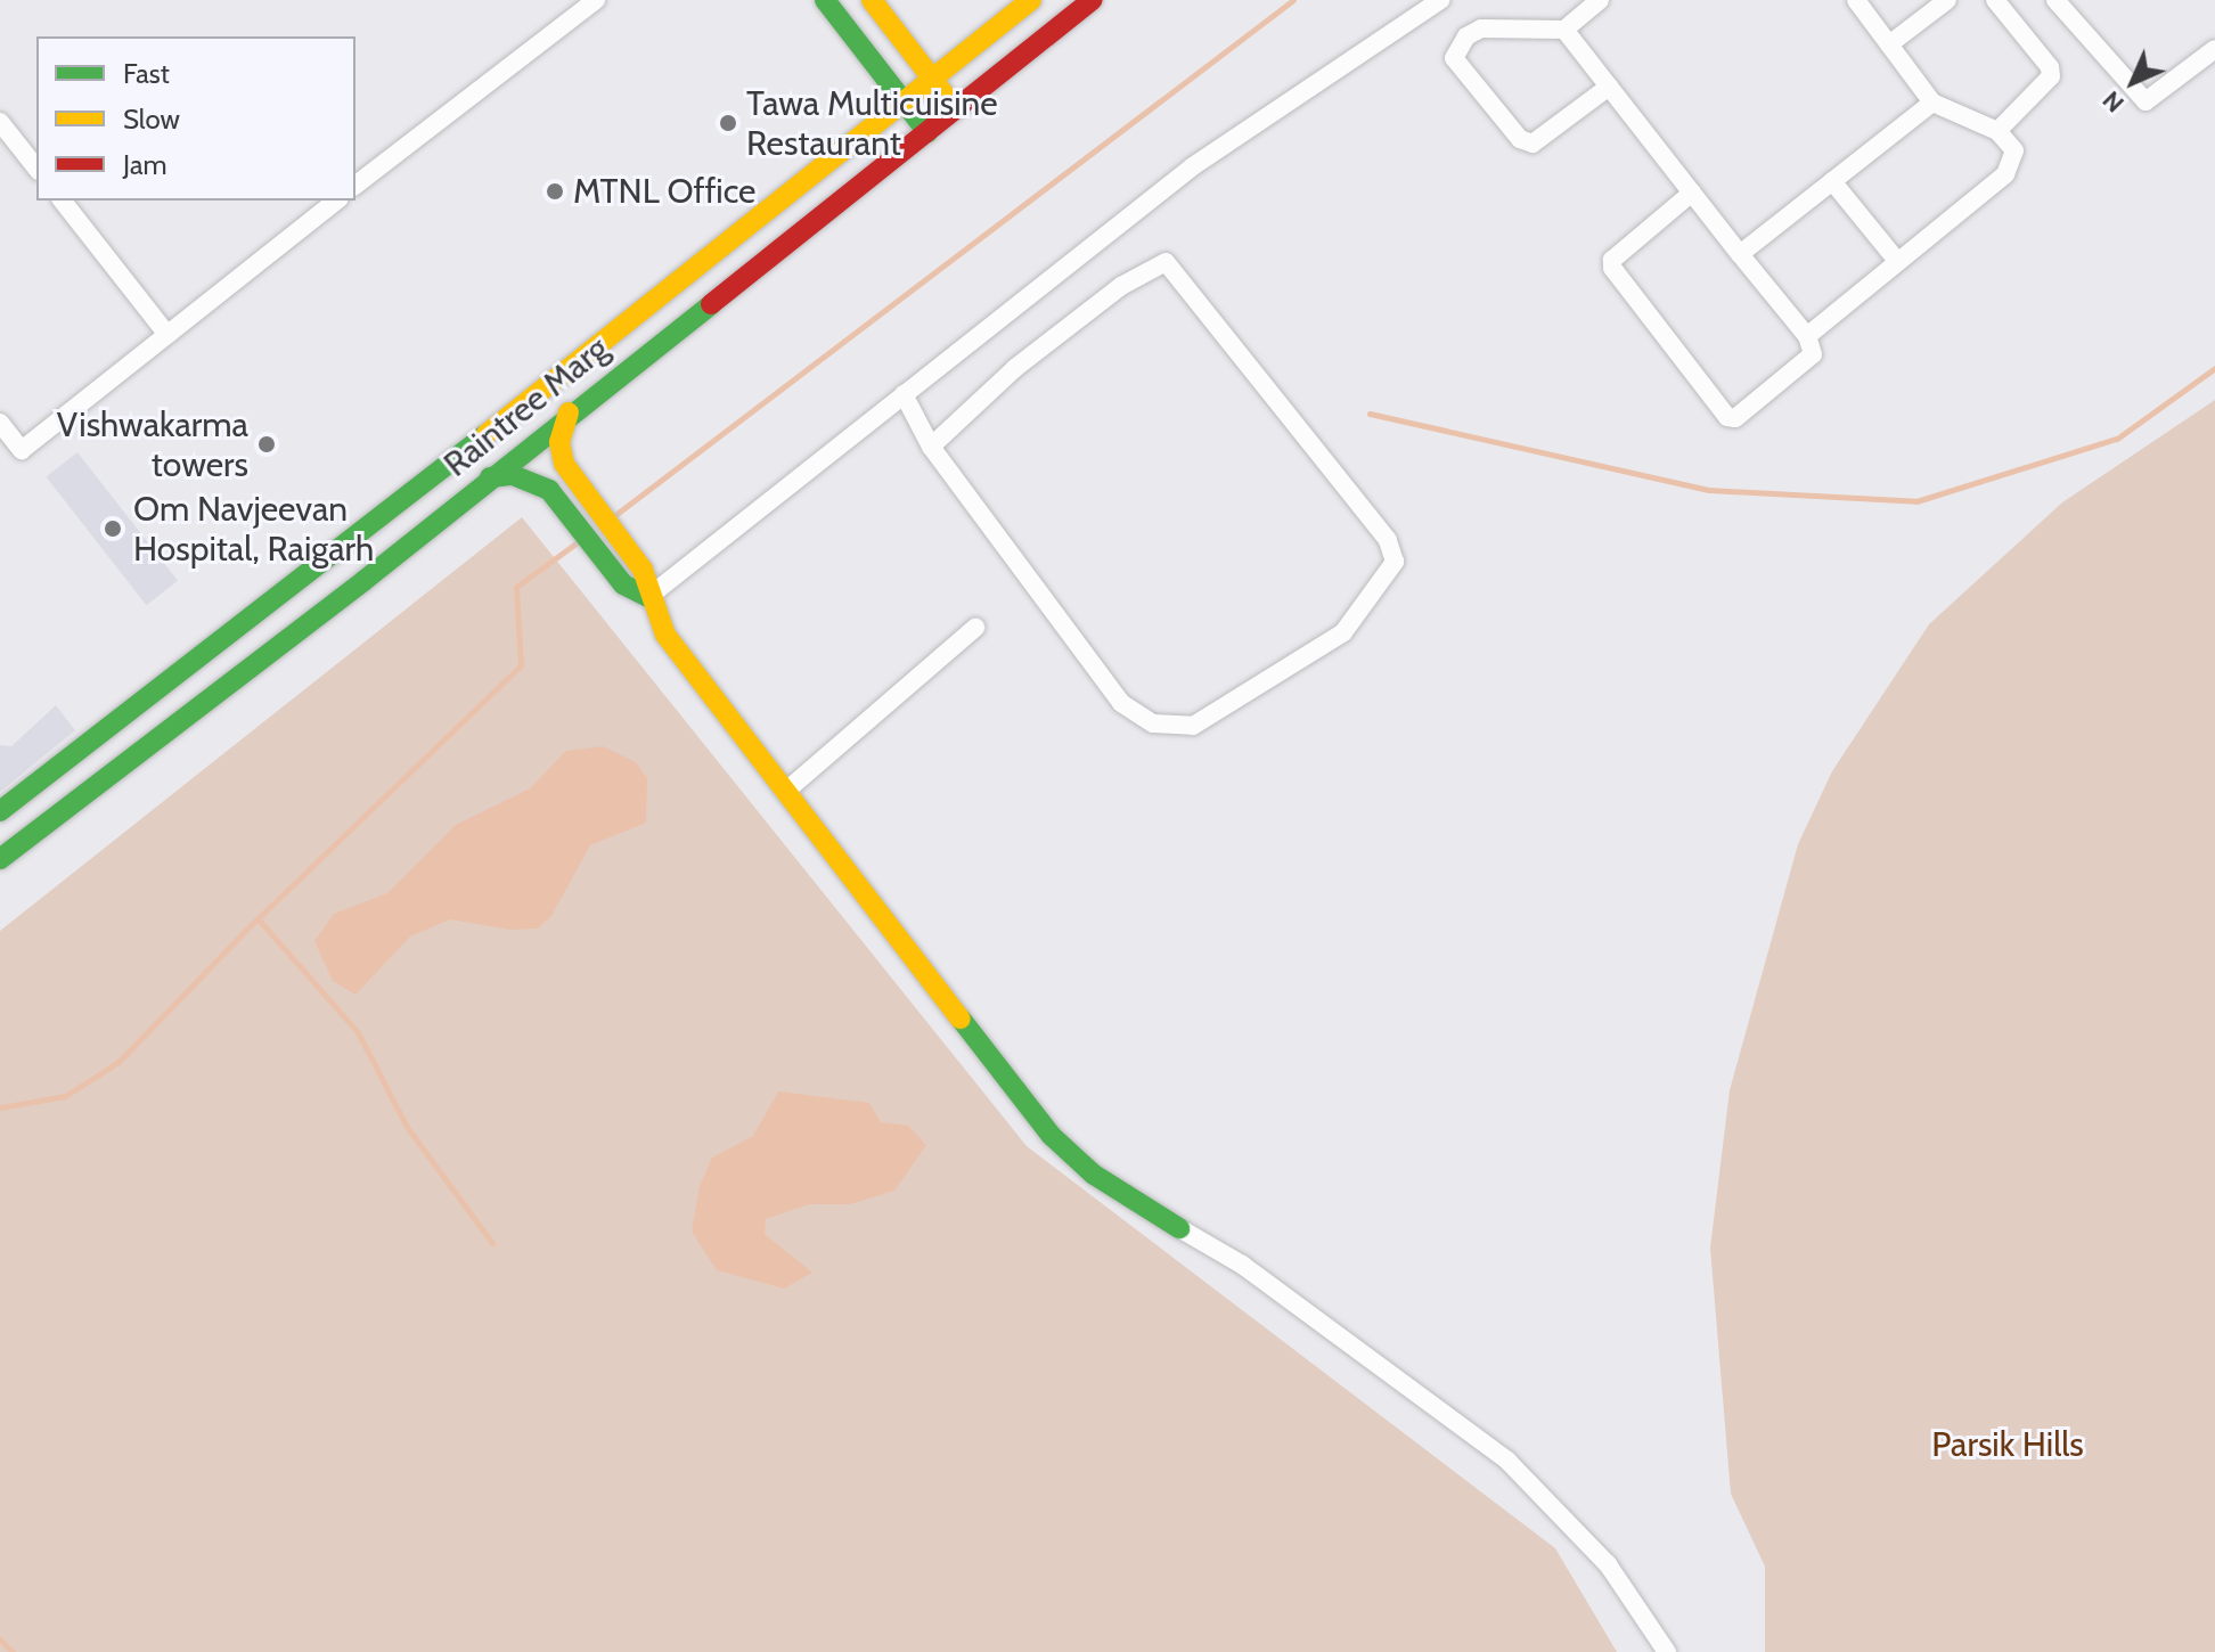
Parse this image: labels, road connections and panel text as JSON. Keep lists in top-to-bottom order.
{
  "streets": {
    "main road": ["Raintree Marg"]
  },
  "parks": ["Parsik Hills"],
  "places": [
    "Tawa Multicuisine Restaurant",
    "MTNL Office",
    "Vishwakarma towers",
    "Om Navjeevan Hospital, Raigarh"
  ],
  "legend": ["Fast", "Slow", "Jam"],
  "north": "bottom left"
}
